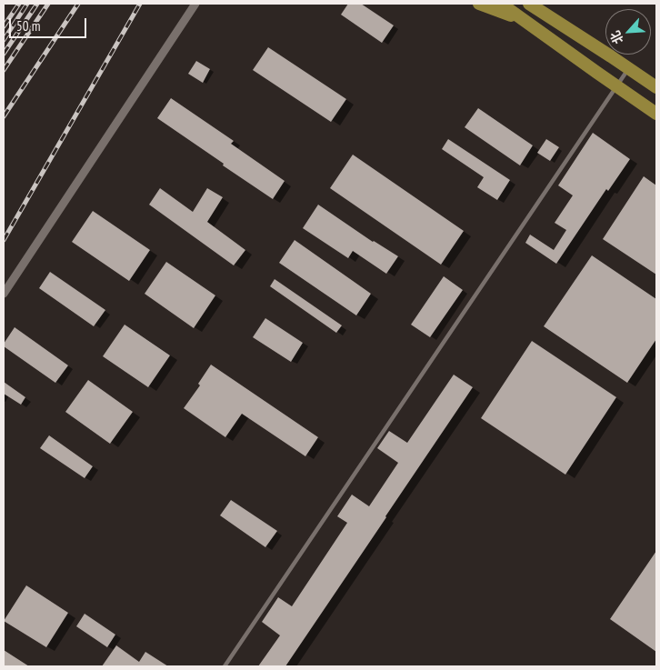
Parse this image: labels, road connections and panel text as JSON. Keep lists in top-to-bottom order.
{
  "scale_bar": "50 m",
  "north": "bottom left"
}
